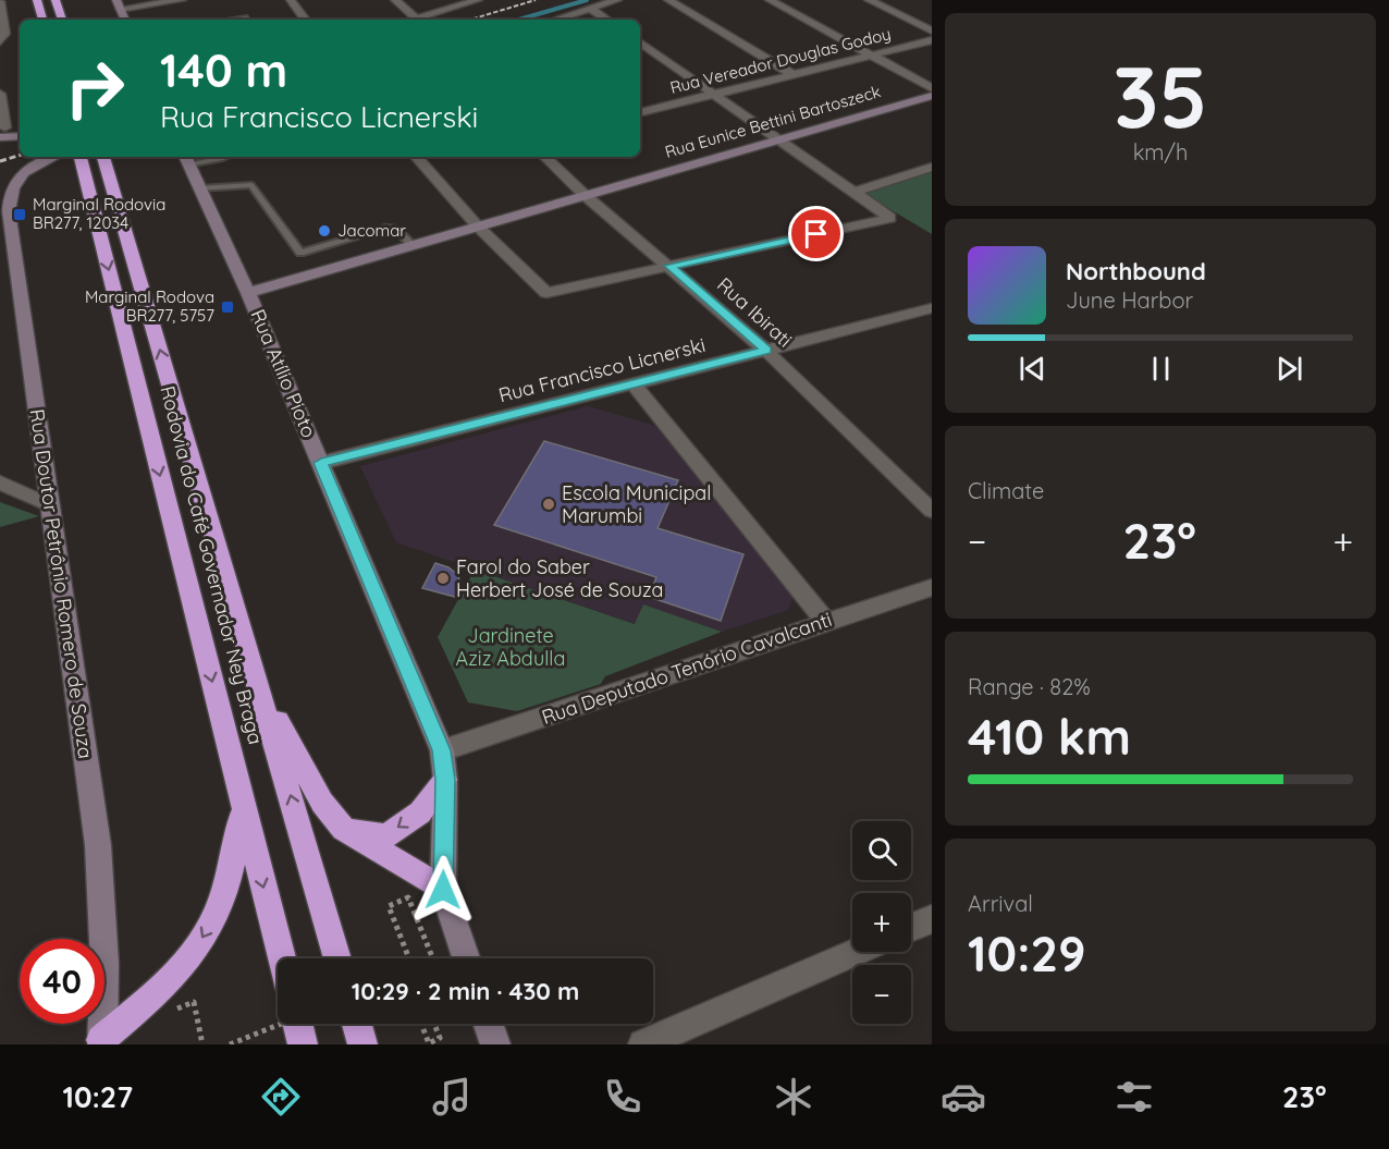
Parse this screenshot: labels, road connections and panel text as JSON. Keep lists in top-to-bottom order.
{
  "streets": {
    "highway": ["Rodovia do Café Governador Ney Braga"],
    "street": [
      "Rua Vereador Douglas Godoy",
      "Rua Eunice Bettini Bartoszeck",
      "Rua Ibirati",
      "Rua Francisco Licnerski",
      "Rua Atílio Pioto",
      "Rua Doutor Petrônio Romero de Souza",
      "Rua Deputado Tenório Cavalcanti"
    ]
  },
  "crossings": [
    ["Rua Eunice Bettini Bartoszeck", "Rua Ibirati"],
    ["Rua Eunice Bettini Bartoszeck", "Rua Atílio Pioto"],
    ["Rua Ibirati", "Rua Francisco Licnerski"],
    ["Rua Francisco Licnerski", "Rua Atílio Pioto"],
    ["Rua Atílio Pioto", "Rua Deputado Tenório Cavalcanti"]
  ],
  "parks": ["Jardinete Aziz Abdulla"],
  "places": {
    "transit": ["Marginal Rodovia BR277, 12034", "Marginal Rodova BR277, 5757"],
    "other": ["Jacomar", "Escola Municipal Marumbi", "Farol do Saber Herbert José de Souza"]
  },
  "page": {
    "tile": [
      ["35", "km/h"],
      "Climate",
      ["Range · 82%", "410 km"],
      ["Arrival", "10:29"]
    ],
    "turn": ["140 m", "Rua Francisco Licnerski"],
    "song": ["Northbound", "June Harbor"],
    "heat": ["−", "23°", "+"],
    "map_buttons": ["+", "−"],
    "limit": "40",
    "trip": "10:29 · 2 min · 430 m",
    "tabs": ["10:27", "23°"]
  }
}
